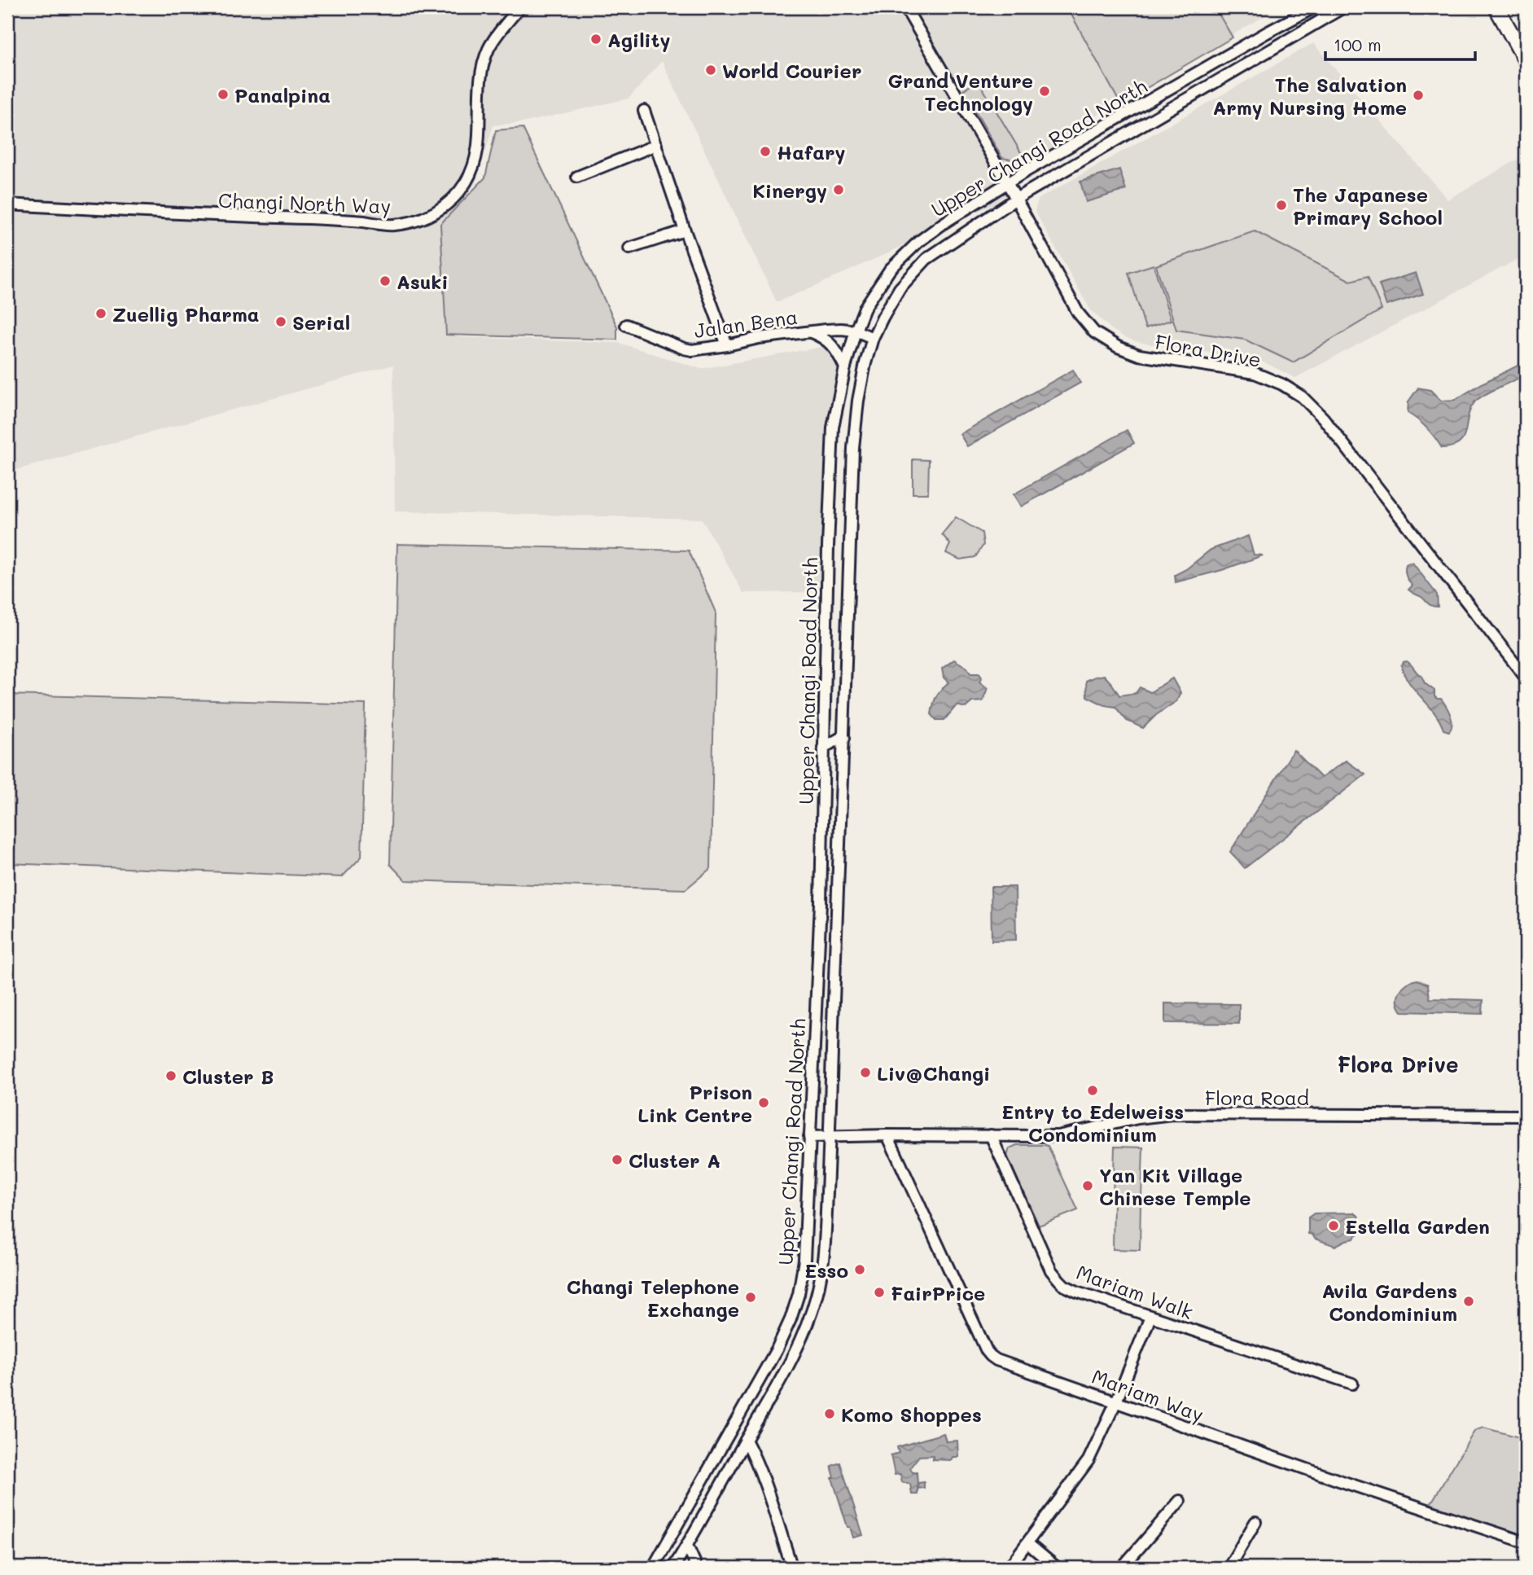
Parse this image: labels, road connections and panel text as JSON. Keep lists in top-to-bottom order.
{
  "streets": {
    "street": [
      "Upper Changi Road North",
      "Changi North Way",
      "Jalan Bena",
      "Flora Drive",
      "Flora Road",
      "Mariam Walk",
      "Mariam Way"
    ]
  },
  "crossings": [
    ["Upper Changi Road North", "Jalan Bena"],
    ["Upper Changi Road North", "Flora Drive"],
    ["Flora Road", "Mariam Walk"]
  ],
  "districts": ["Flora Drive"],
  "places": [
    "Agility",
    "World Courier",
    "Grand Venture Technology",
    "Panalpina",
    "The Salvation Army Nursing Home",
    "Hafary",
    "Kinergy",
    "The Japanese Primary School",
    "Asuki",
    "Zuellig Pharma",
    "Serial",
    "Liv@Changi",
    "Cluster B",
    "Entry to Edelweiss Condominium",
    "Prison Link Centre",
    "Cluster A",
    "Yan Kit Village Chinese Temple",
    "Estella Garden",
    "Esso",
    "FairPrice",
    "Changi Telephone Exchange",
    "Avila Gardens Condominium",
    "Komo Shoppes"
  ],
  "scale_bar": "100 m"
}
